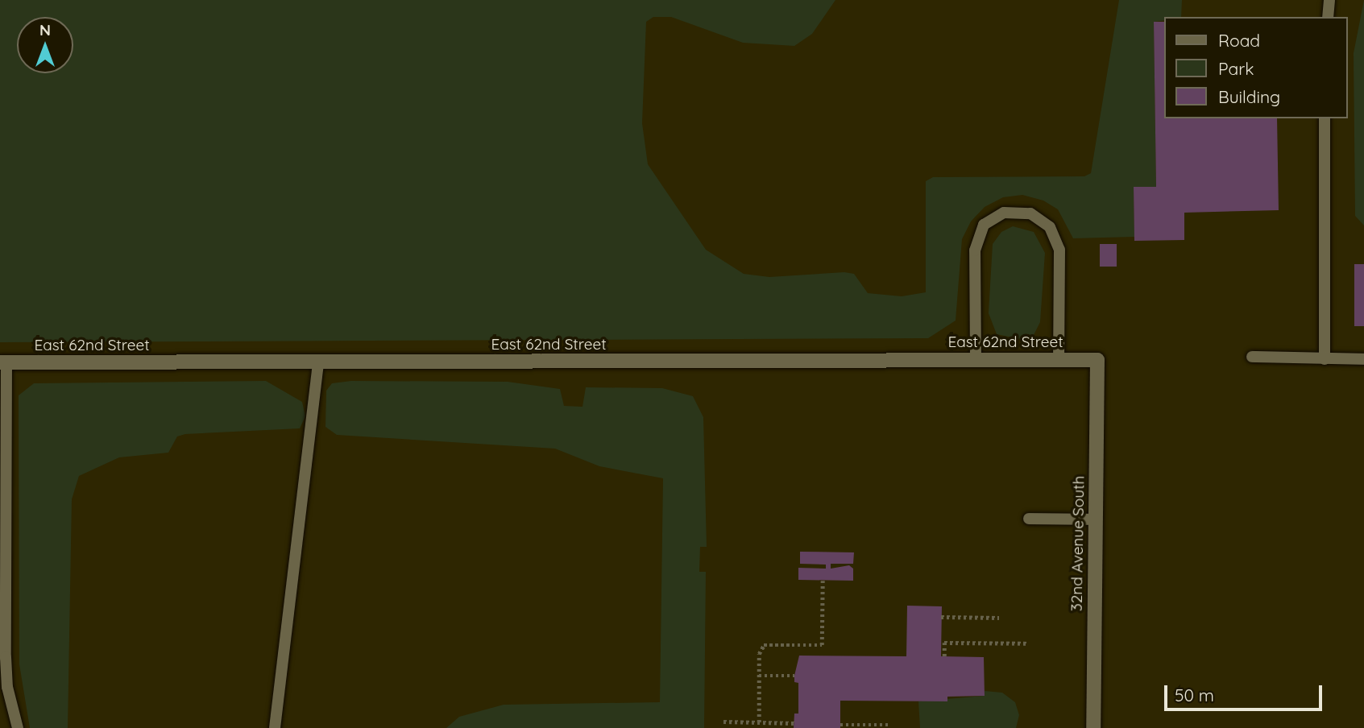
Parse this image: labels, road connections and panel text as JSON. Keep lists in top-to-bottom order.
{
  "streets": {
    "street": ["East 62nd Street", "32nd Avenue South"]
  },
  "crossings": [
    ["East 62nd Street", "32nd Avenue South"]
  ],
  "legend": ["Road", "Park", "Building"],
  "scale_bar": "50 m",
  "north": "top"
}
